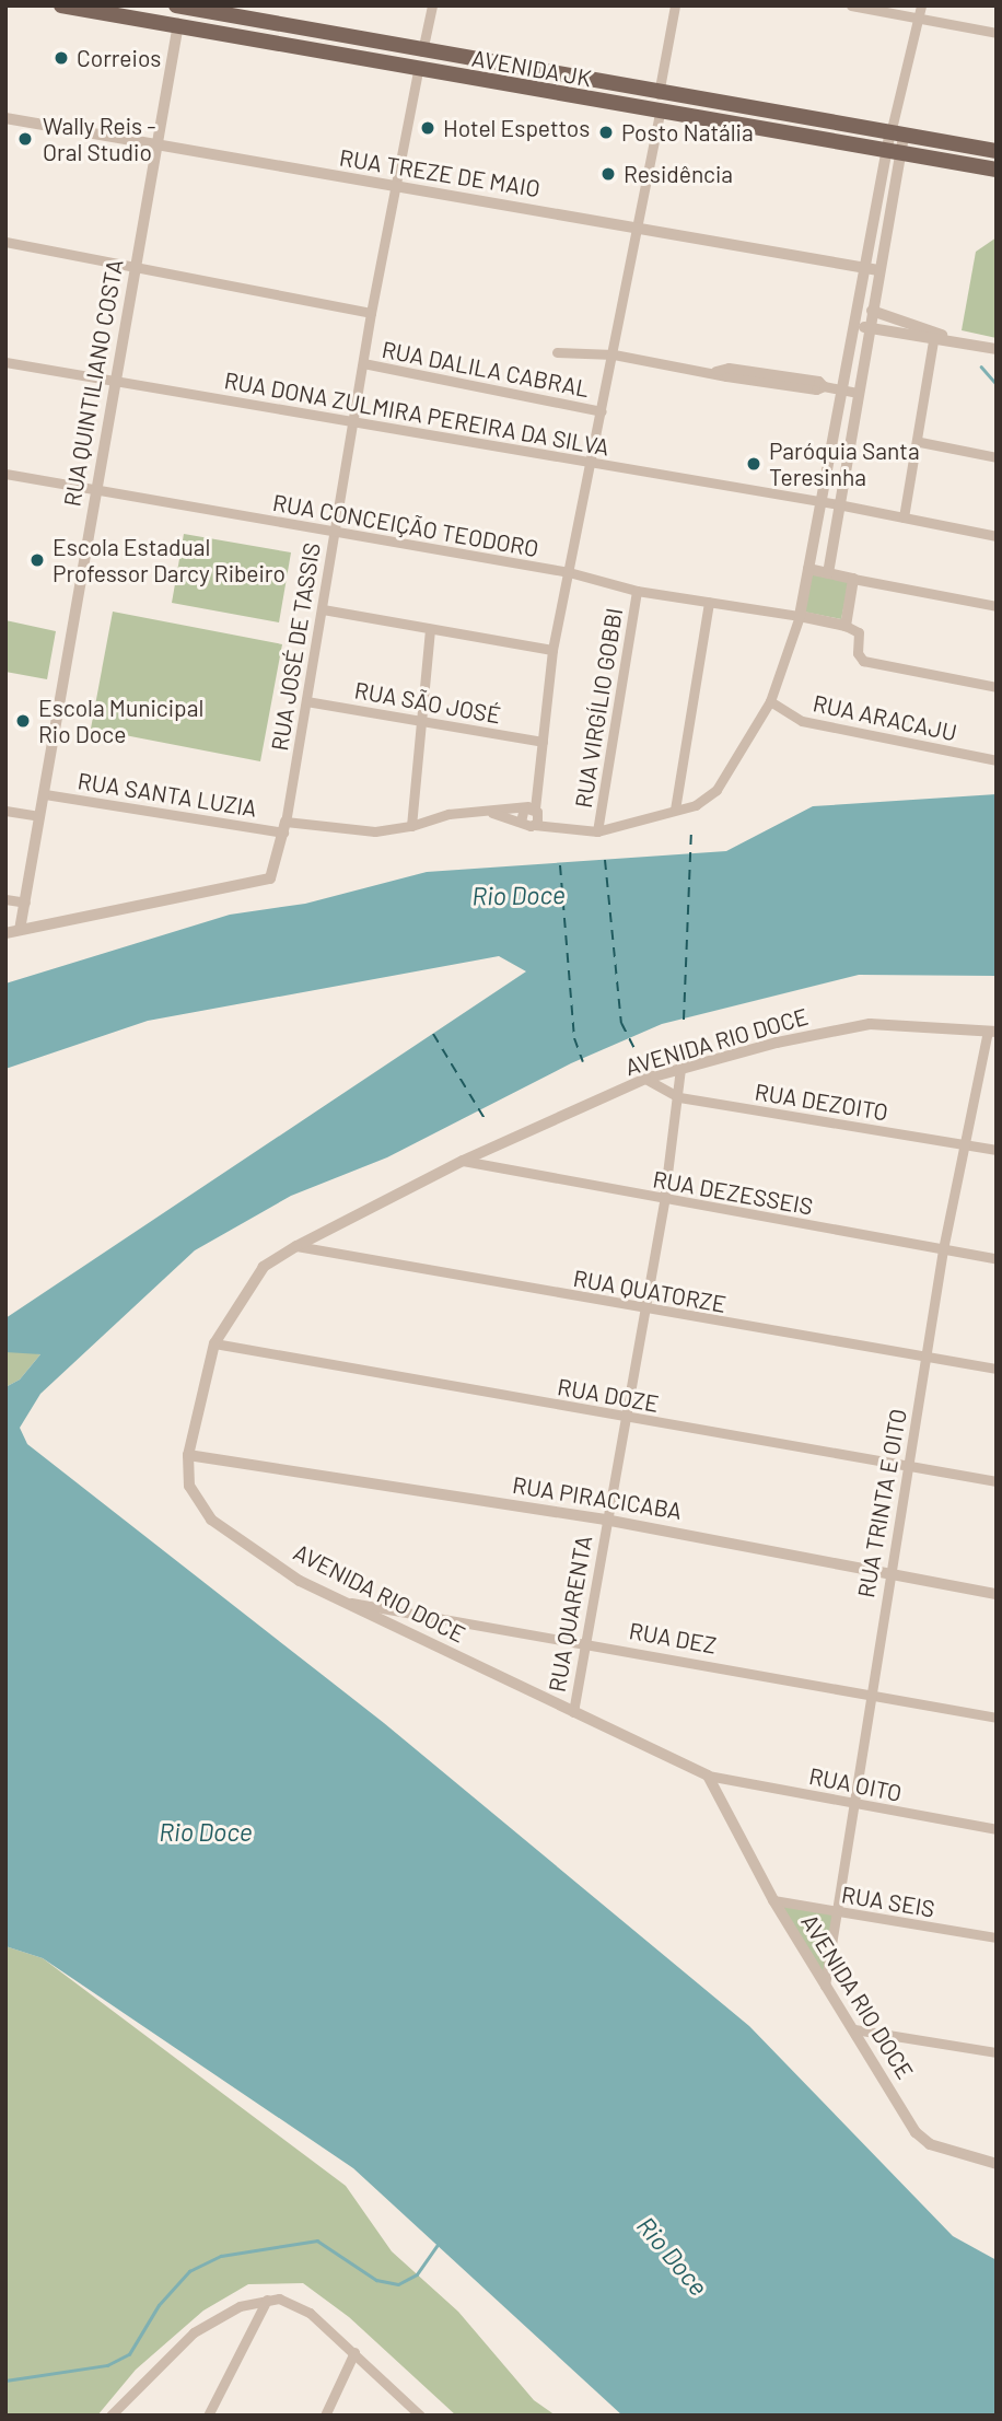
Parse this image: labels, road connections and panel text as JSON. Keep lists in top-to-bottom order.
{
  "streets": {
    "main road": ["AVENIDA JK"],
    "street": [
      "RUA TREZE DE MAIO",
      "RUA DALILA CABRAL",
      "RUA QUINTILIANO COSTA",
      "RUA DONA ZULMIRA PEREIRA DA SILVA",
      "RUA CONCEIÇÃO TEODORO",
      "RUA JOSÉ DE TASSIS",
      "RUA SÃO JOSÉ",
      "RUA VIRGÍLIO GOBBI",
      "RUA ARACAJU",
      "RUA SANTA LUZIA",
      "AVENIDA RIO DOCE",
      "RUA DEZOITO",
      "RUA DEZESSEIS",
      "RUA QUATORZE",
      "RUA DOZE",
      "RUA PIRACICABA",
      "RUA TRINTA E OITO",
      "RUA QUARENTA",
      "RUA DEZ",
      "RUA OITO",
      "RUA SEIS"
    ]
  },
  "crossings": [
    ["AVENIDA JK", "RUA QUINTILIANO COSTA"],
    ["AVENIDA JK", "RUA JOSÉ DE TASSIS"],
    ["RUA TREZE DE MAIO", "RUA QUINTILIANO COSTA"],
    ["RUA TREZE DE MAIO", "RUA JOSÉ DE TASSIS"],
    ["RUA DALILA CABRAL", "RUA JOSÉ DE TASSIS"],
    ["RUA QUINTILIANO COSTA", "RUA DONA ZULMIRA PEREIRA DA SILVA"],
    ["RUA QUINTILIANO COSTA", "RUA CONCEIÇÃO TEODORO"],
    ["RUA QUINTILIANO COSTA", "RUA SANTA LUZIA"],
    ["RUA DONA ZULMIRA PEREIRA DA SILVA", "RUA JOSÉ DE TASSIS"],
    ["RUA CONCEIÇÃO TEODORO", "RUA JOSÉ DE TASSIS"],
    ["RUA CONCEIÇÃO TEODORO", "RUA VIRGÍLIO GOBBI"],
    ["RUA JOSÉ DE TASSIS", "RUA SÃO JOSÉ"],
    ["RUA JOSÉ DE TASSIS", "RUA SANTA LUZIA"],
    ["AVENIDA RIO DOCE", "RUA DEZOITO"],
    ["AVENIDA RIO DOCE", "RUA DEZESSEIS"],
    ["AVENIDA RIO DOCE", "RUA QUATORZE"],
    ["AVENIDA RIO DOCE", "RUA DOZE"],
    ["AVENIDA RIO DOCE", "RUA PIRACICABA"],
    ["AVENIDA RIO DOCE", "RUA TRINTA E OITO"],
    ["AVENIDA RIO DOCE", "RUA QUARENTA"],
    ["AVENIDA RIO DOCE", "RUA DEZ"],
    ["AVENIDA RIO DOCE", "RUA OITO"],
    ["AVENIDA RIO DOCE", "RUA SEIS"],
    ["RUA DEZOITO", "RUA TRINTA E OITO"],
    ["RUA DEZOITO", "RUA QUARENTA"],
    ["RUA DEZESSEIS", "RUA TRINTA E OITO"],
    ["RUA DEZESSEIS", "RUA QUARENTA"],
    ["RUA QUATORZE", "RUA TRINTA E OITO"],
    ["RUA QUATORZE", "RUA QUARENTA"],
    ["RUA DOZE", "RUA TRINTA E OITO"],
    ["RUA DOZE", "RUA QUARENTA"],
    ["RUA PIRACICABA", "RUA TRINTA E OITO"],
    ["RUA PIRACICABA", "RUA QUARENTA"],
    ["RUA TRINTA E OITO", "RUA DEZ"],
    ["RUA TRINTA E OITO", "RUA OITO"],
    ["RUA TRINTA E OITO", "RUA SEIS"],
    ["RUA QUARENTA", "RUA DEZ"]
  ],
  "water": ["Rio Doce"],
  "places": [
    "Correios",
    "Hotel Espettos",
    "Posto Natália",
    "Wally Reis - Oral Studio",
    "Residência",
    "Paróquia Santa Teresinha",
    "Escola Estadual Professor Darcy Ribeiro",
    "Escola Municipal Rio Doce"
  ]
}
